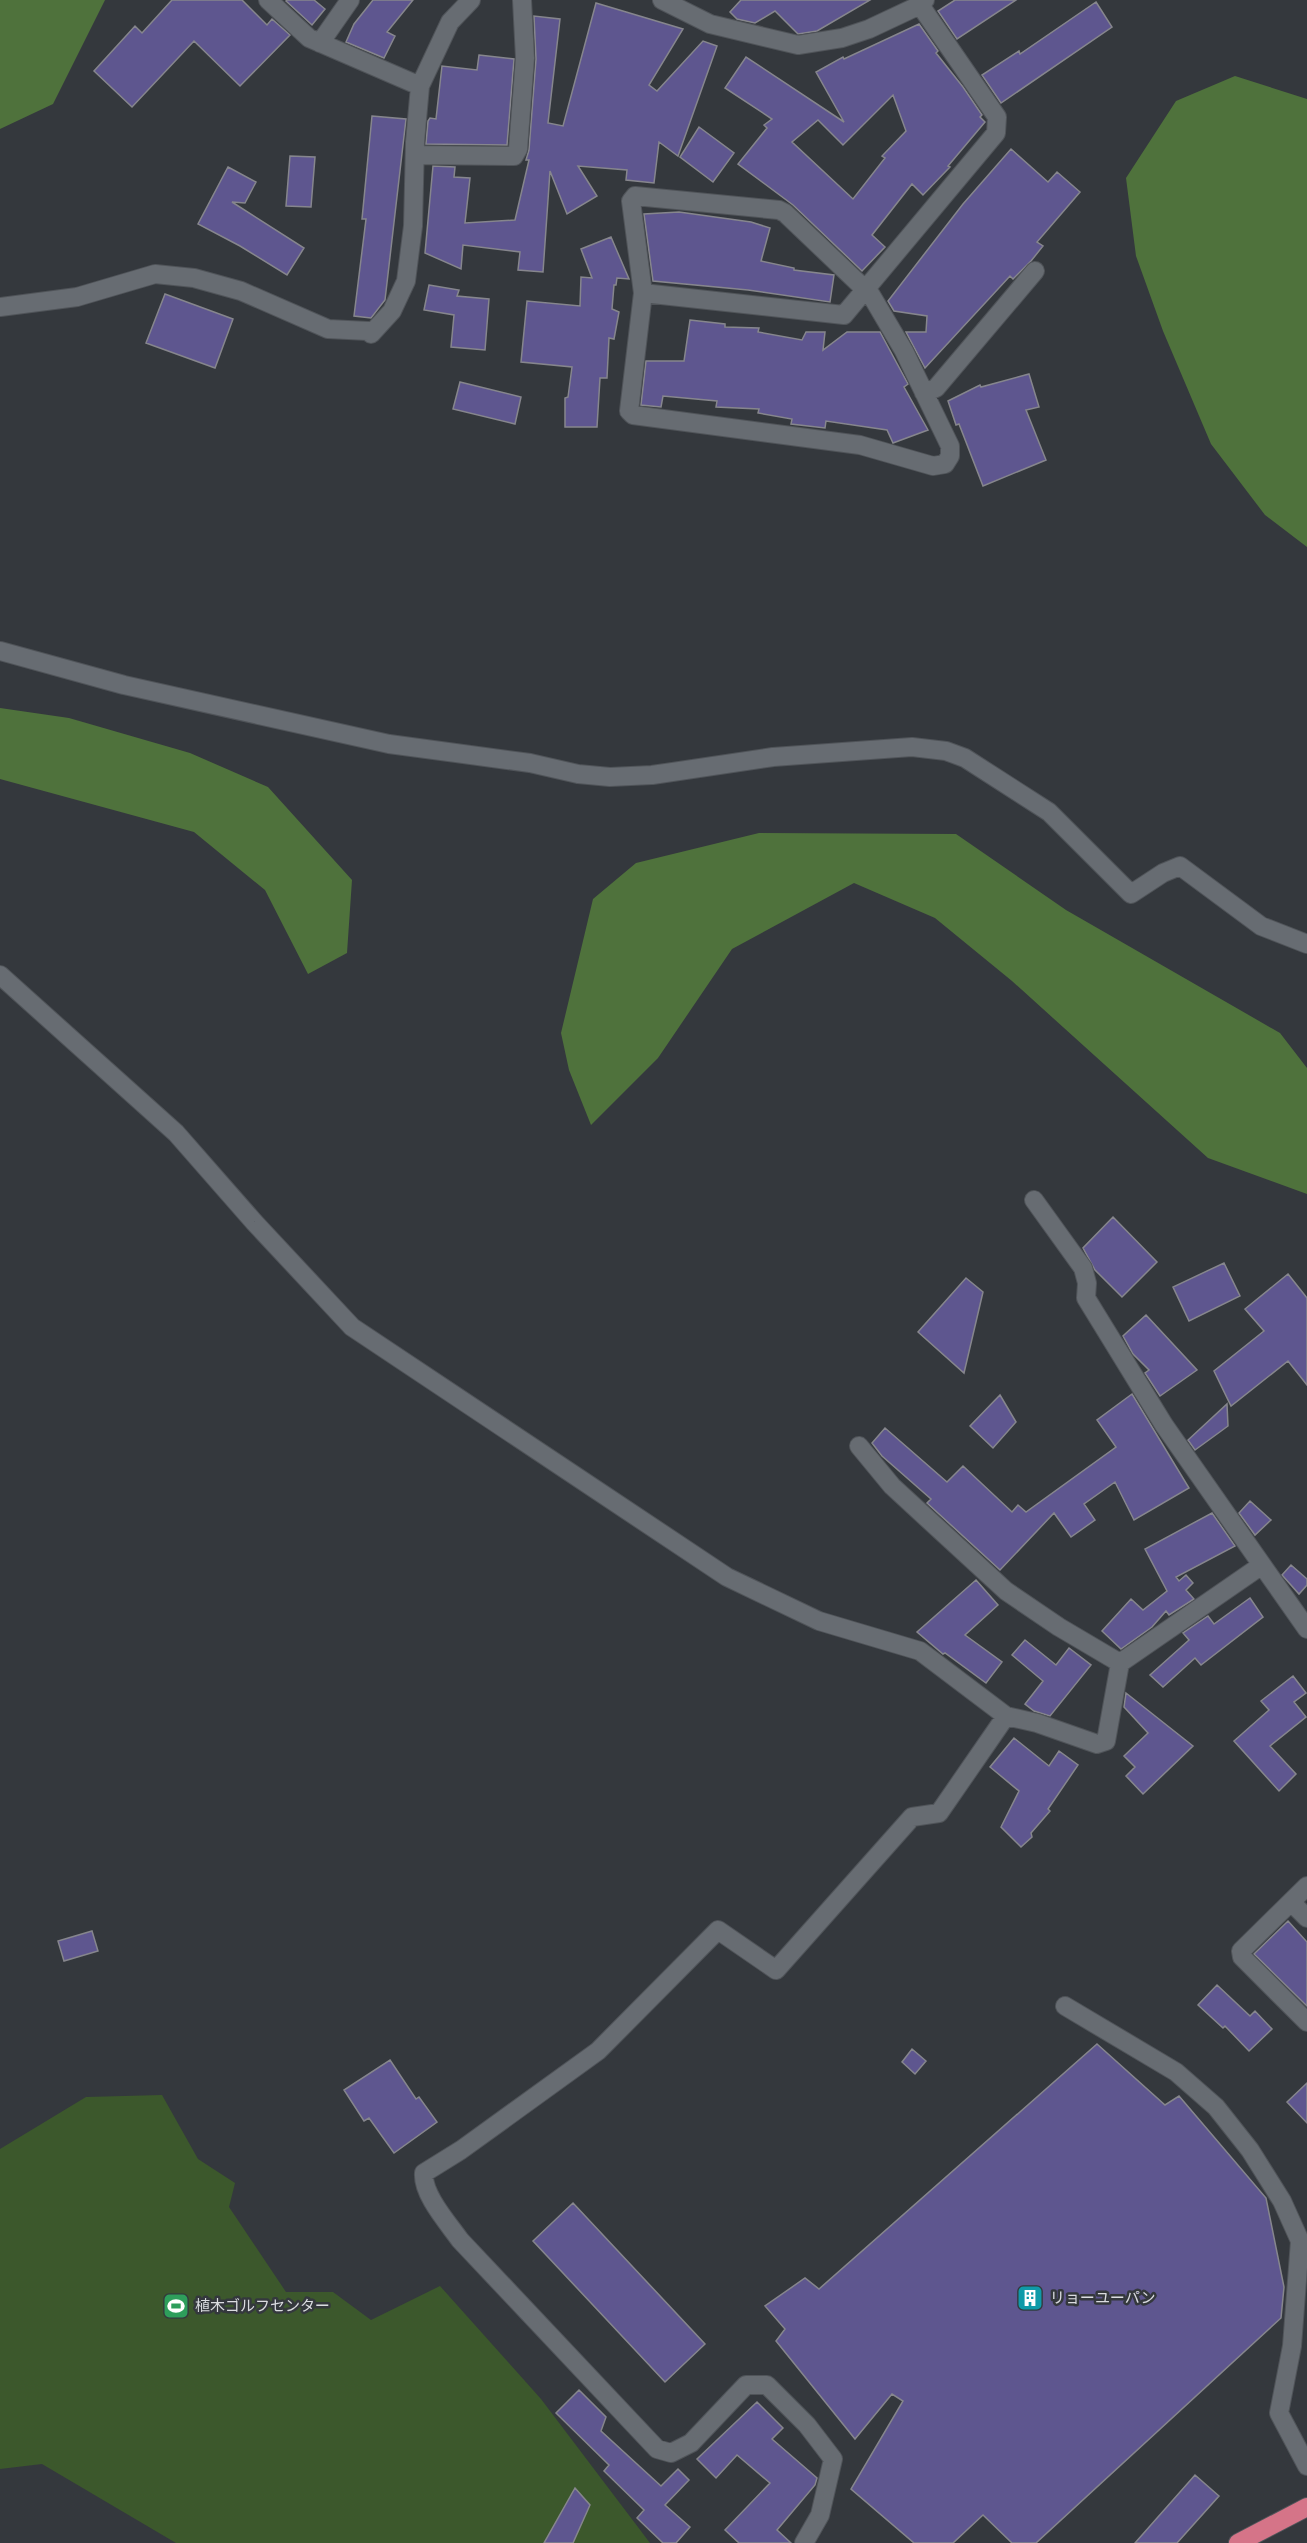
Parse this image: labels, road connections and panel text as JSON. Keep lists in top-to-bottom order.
{
  "places": {
    "building": ["リョーユーパン"],
    "sports": ["植木ゴルフセンター"]
  }
}
